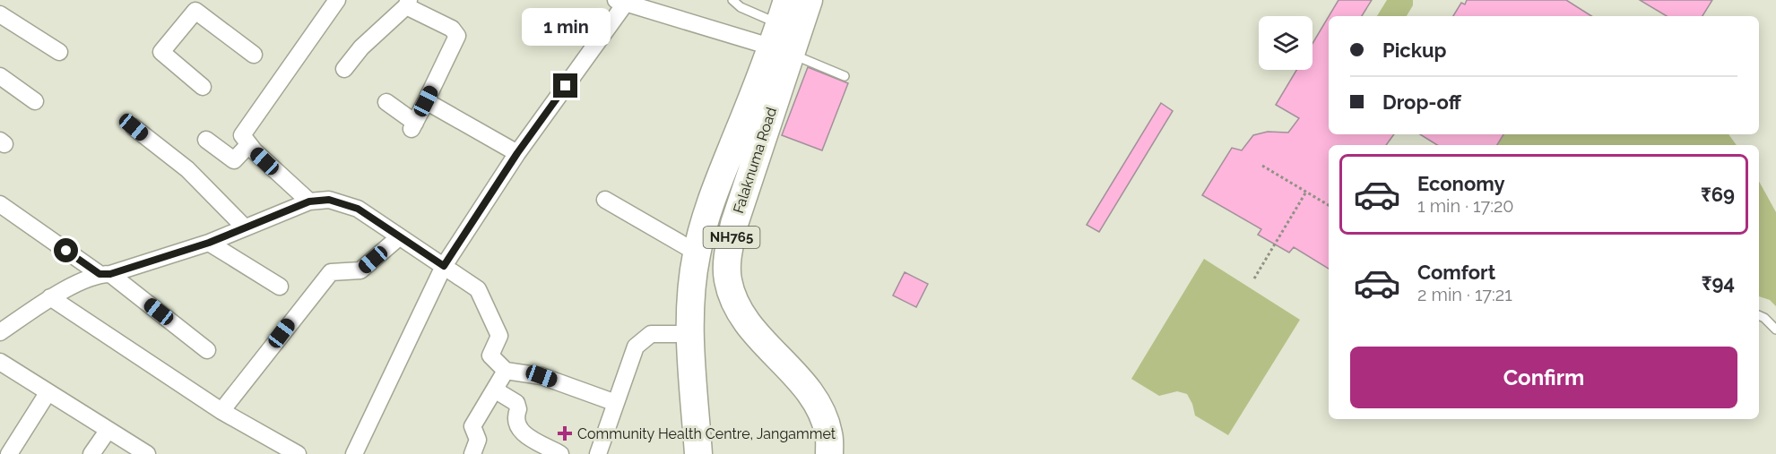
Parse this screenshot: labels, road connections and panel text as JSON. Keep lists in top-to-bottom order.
{
  "streets": {
    "highway": ["Falaknuma Road", "NH765"]
  },
  "places": {
    "health": ["Community Health Centre, Jangammet"]
  },
  "page": {
    "bubble": "1 min",
    "banner": ["Pickup", "Drop-off"],
    "list": [
      {
        "name": "Economy",
        "note": "1 min · 17:20",
        "value": "₹69"
      },
      {
        "name": "Comfort",
        "note": "2 min · 17:21",
        "value": "₹94"
      }
    ],
    "buttons": "Confirm"
  }
}
